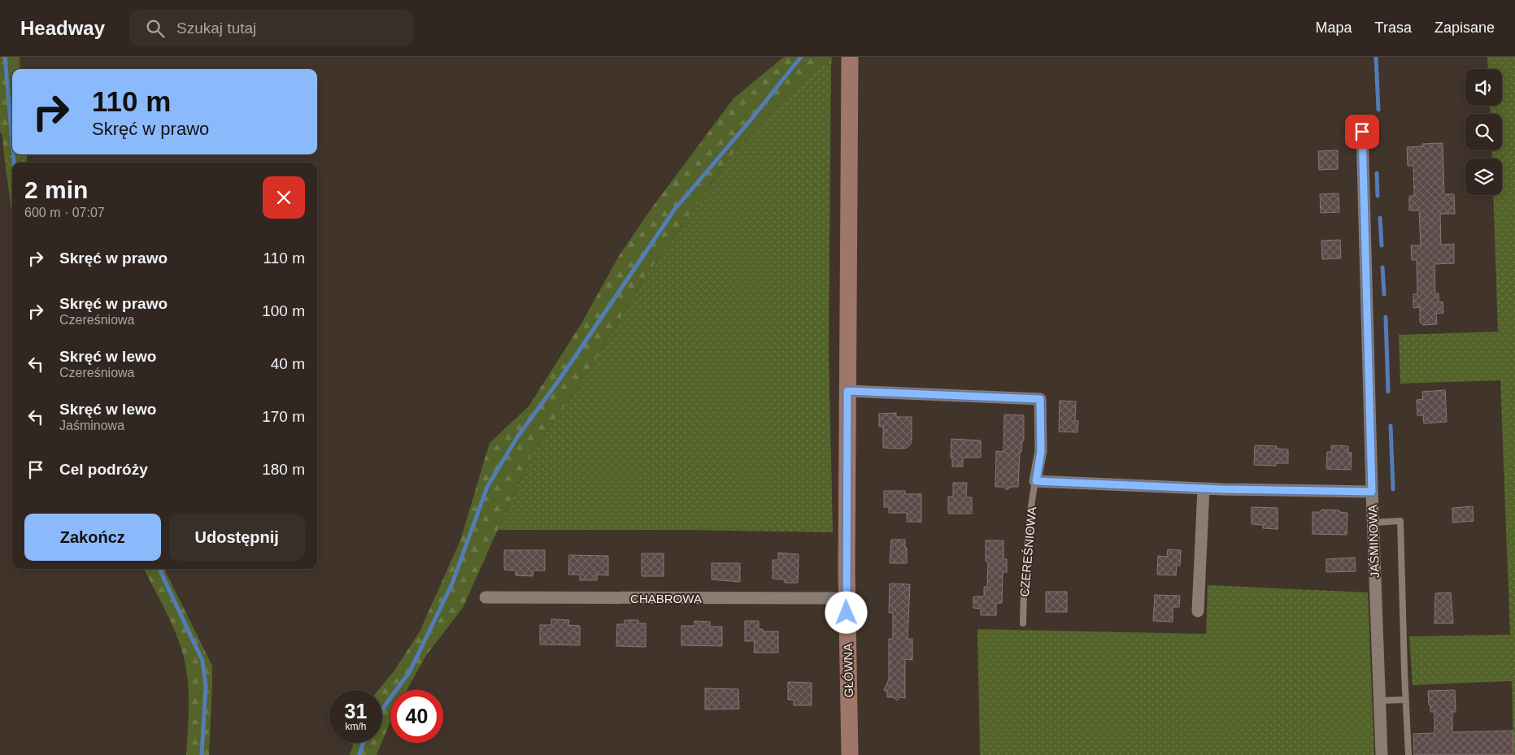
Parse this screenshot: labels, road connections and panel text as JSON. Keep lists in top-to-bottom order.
{
  "streets": {
    "street": [
      "JAŚMINOWA",
      "CZEREŚNIOWA",
      "CHABROWA",
      "GŁÓWNA"
    ]
  },
  "crossings": [
    ["CZEREŚNIOWA", "GŁÓWNA"],
    ["CHABROWA", "GŁÓWNA"]
  ],
  "page": {
    "header": "Headway",
    "search": "Szukaj tutaj",
    "nav": ["Mapa", "Trasa", "Zapisane"],
    "turn": ["110 m", "Skręć w prawo"],
    "heading": ["2 min", "600 m · 07:07"],
    "list": [
      {
        "name": "Skręć w prawo",
        "value": "110 m"
      },
      {
        "name": "Skręć w prawo",
        "note": "Czereśniowa",
        "value": "100 m"
      },
      {
        "name": "Skręć w lewo",
        "note": "Czereśniowa",
        "value": "40 m"
      },
      {
        "name": "Skręć w lewo",
        "note": "Jaśminowa",
        "value": "170 m"
      },
      {
        "name": "Cel podróży",
        "value": "180 m"
      }
    ],
    "buttons": ["Zakończ", "Udostępnij"],
    "speed": "31 km/h",
    "limit": "40"
  }
}
